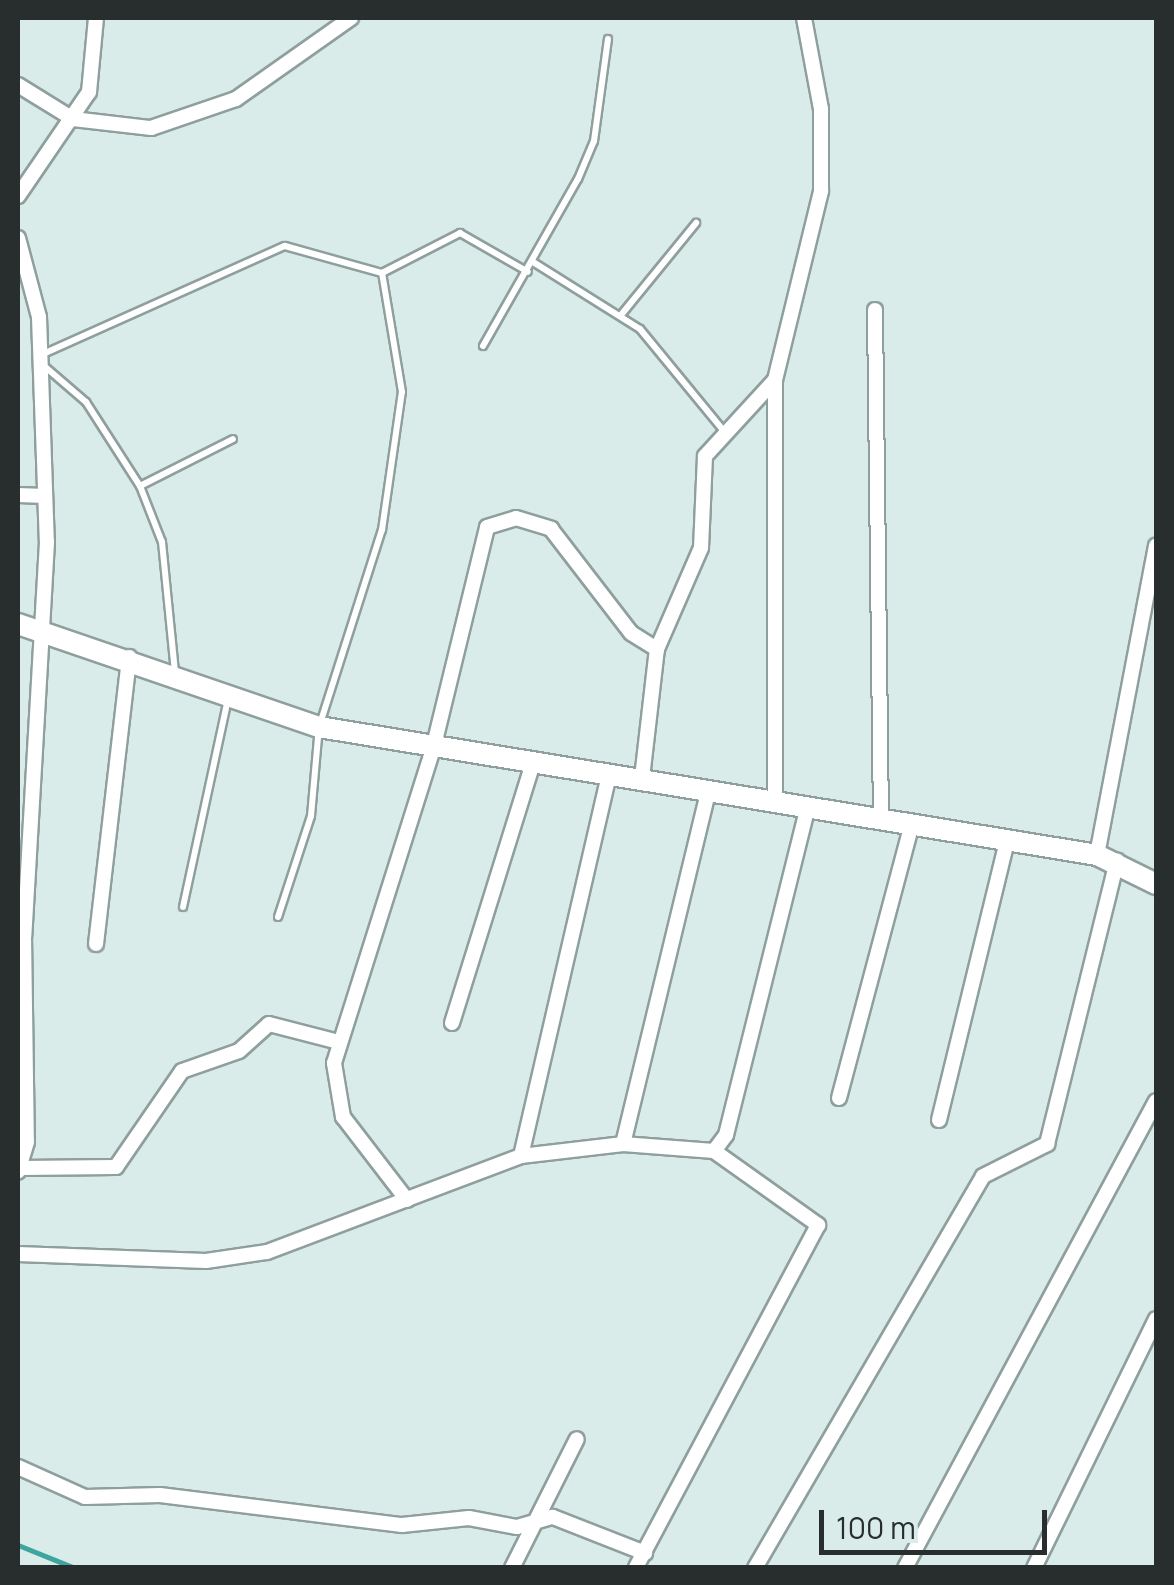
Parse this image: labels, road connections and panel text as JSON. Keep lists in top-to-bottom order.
{
  "scale_bar": "100 m"
}
